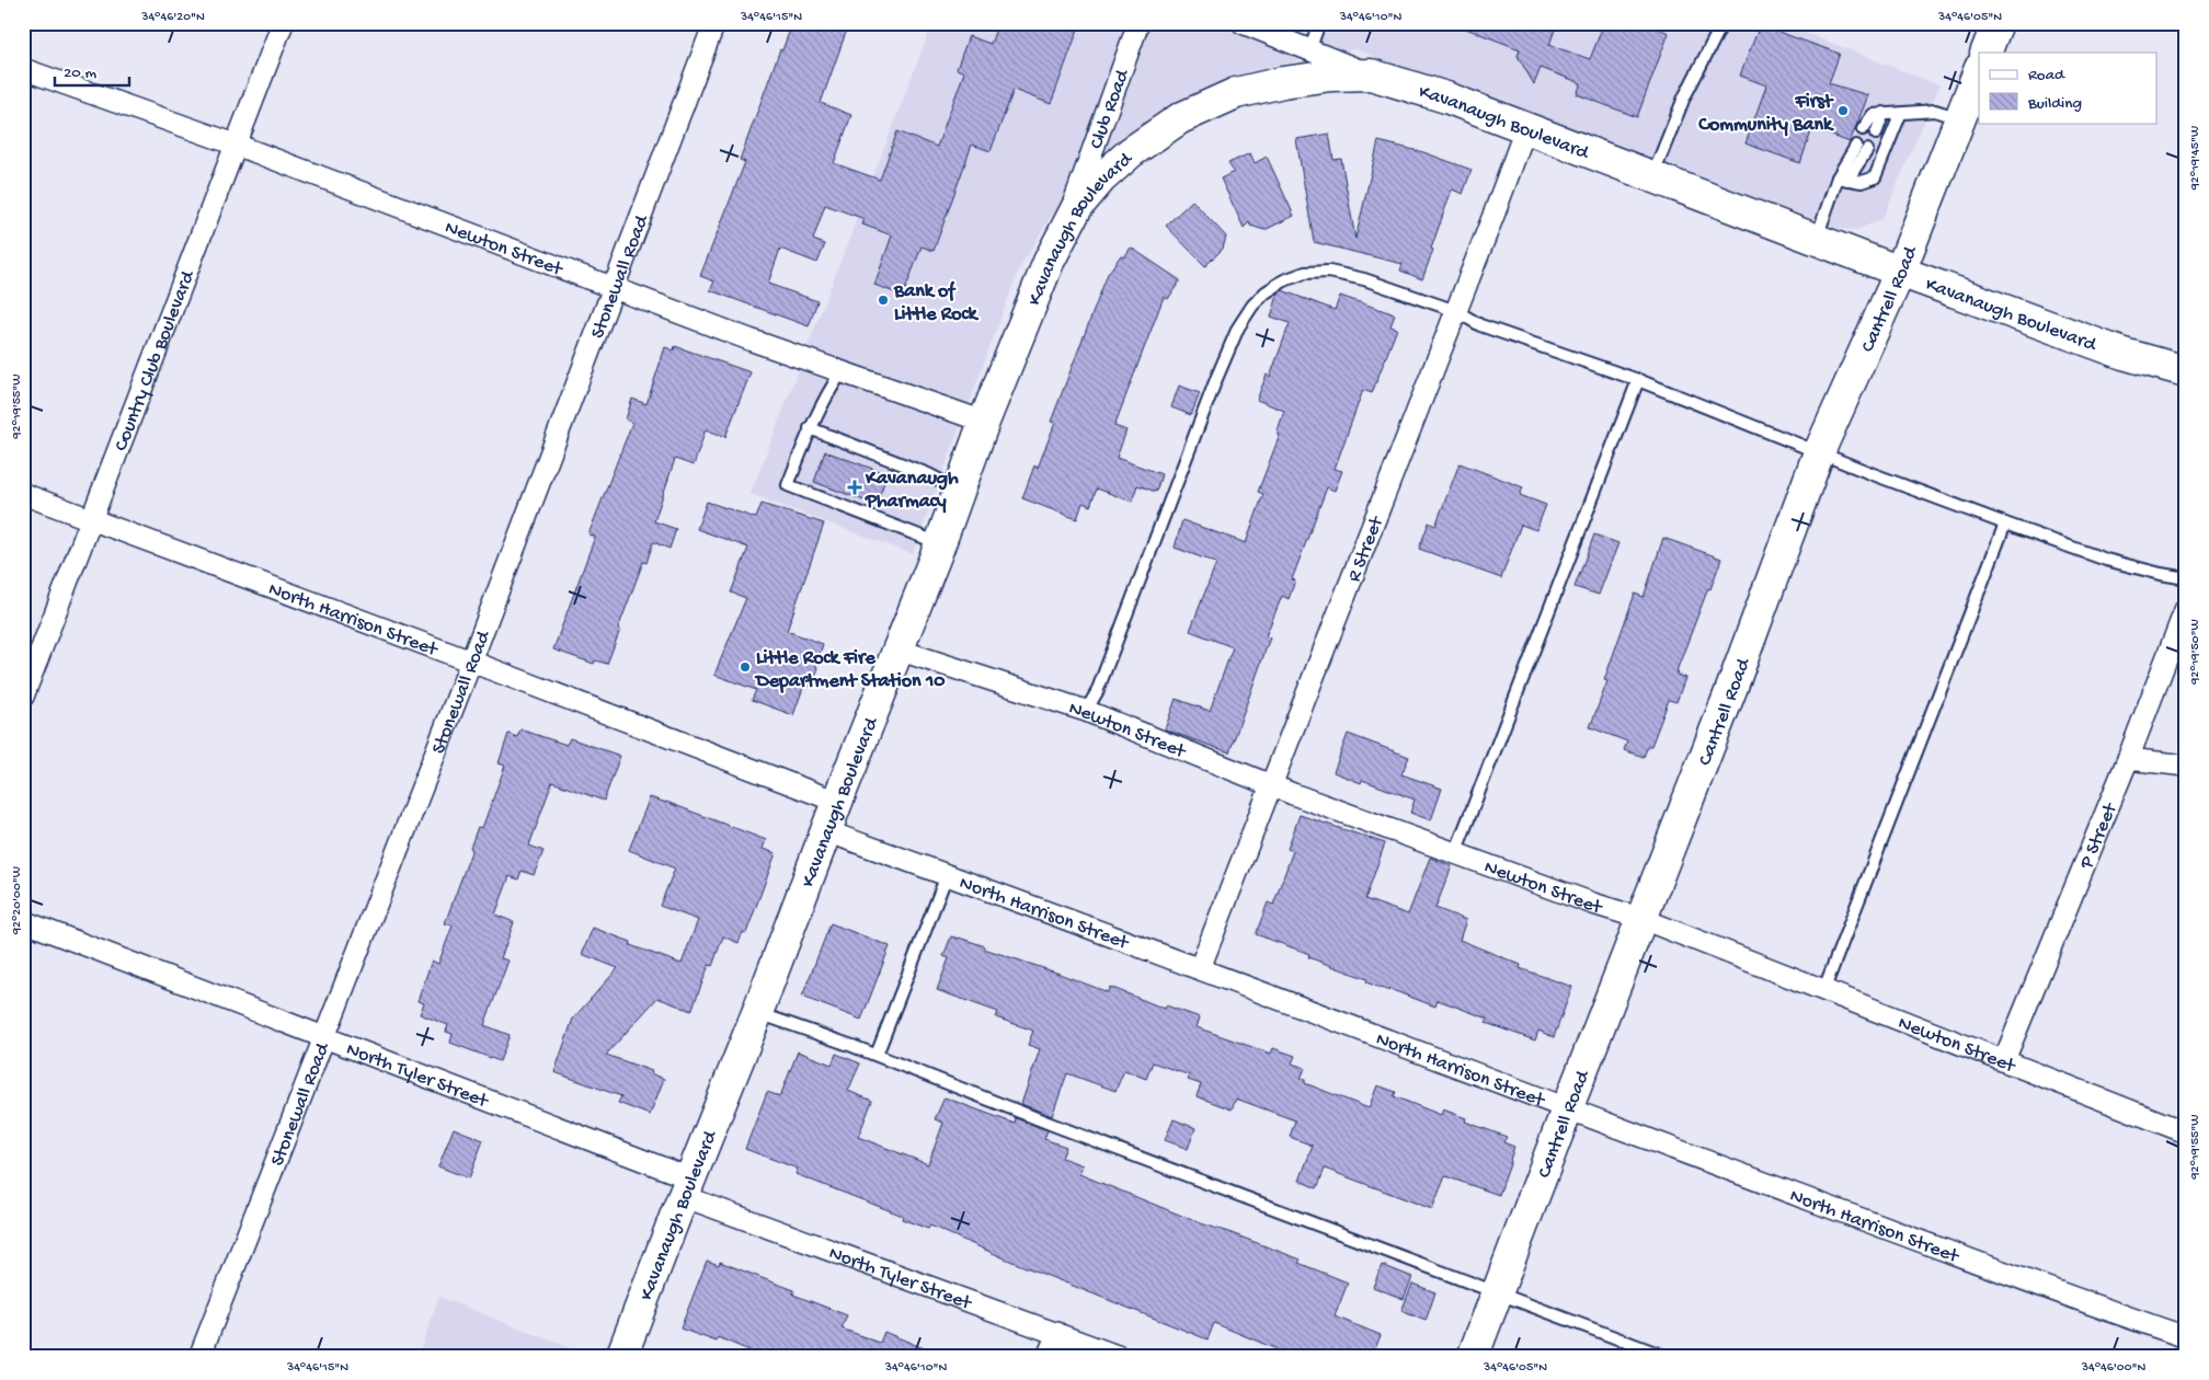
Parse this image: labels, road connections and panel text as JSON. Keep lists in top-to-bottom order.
{
  "streets": {
    "street": [
      "Club Road",
      "Kavanaugh Boulevard",
      "Newton Street",
      "Stonewall Road",
      "Cantrell Road",
      "Country Club Boulevard",
      "R Street",
      "North Harrison Street",
      "P Street",
      "North Tyler Street"
    ]
  },
  "crossings": [
    ["Club Road", "Kavanaugh Boulevard"],
    ["Kavanaugh Boulevard", "Newton Street"],
    ["Kavanaugh Boulevard", "Cantrell Road"],
    ["Kavanaugh Boulevard", "R Street"],
    ["Kavanaugh Boulevard", "North Harrison Street"],
    ["Kavanaugh Boulevard", "North Tyler Street"],
    ["Newton Street", "Stonewall Road"],
    ["Newton Street", "Cantrell Road"],
    ["Newton Street", "Country Club Boulevard"],
    ["Newton Street", "R Street"],
    ["Newton Street", "P Street"],
    ["Stonewall Road", "North Harrison Street"],
    ["Stonewall Road", "North Tyler Street"],
    ["Cantrell Road", "North Harrison Street"],
    ["Country Club Boulevard", "North Harrison Street"],
    ["R Street", "North Harrison Street"]
  ],
  "places": {
    "other": ["First Community Bank", "Bank of Little Rock", "Little Rock Fire Department Station 10"],
    "health": ["Kavanaugh Pharmacy"]
  },
  "legend": ["Road", "Building"],
  "scale_bar": "20 m",
  "coordinates": [
    "34°46'20\"N",
    "34°46'15\"N",
    "34°46'10\"N",
    "34°46'05\"N",
    "92°19'45\"W",
    "92°19'55\"W",
    "92°19'50\"W",
    "92°20'00\"W",
    "34°46'00\"N"
  ]
}
